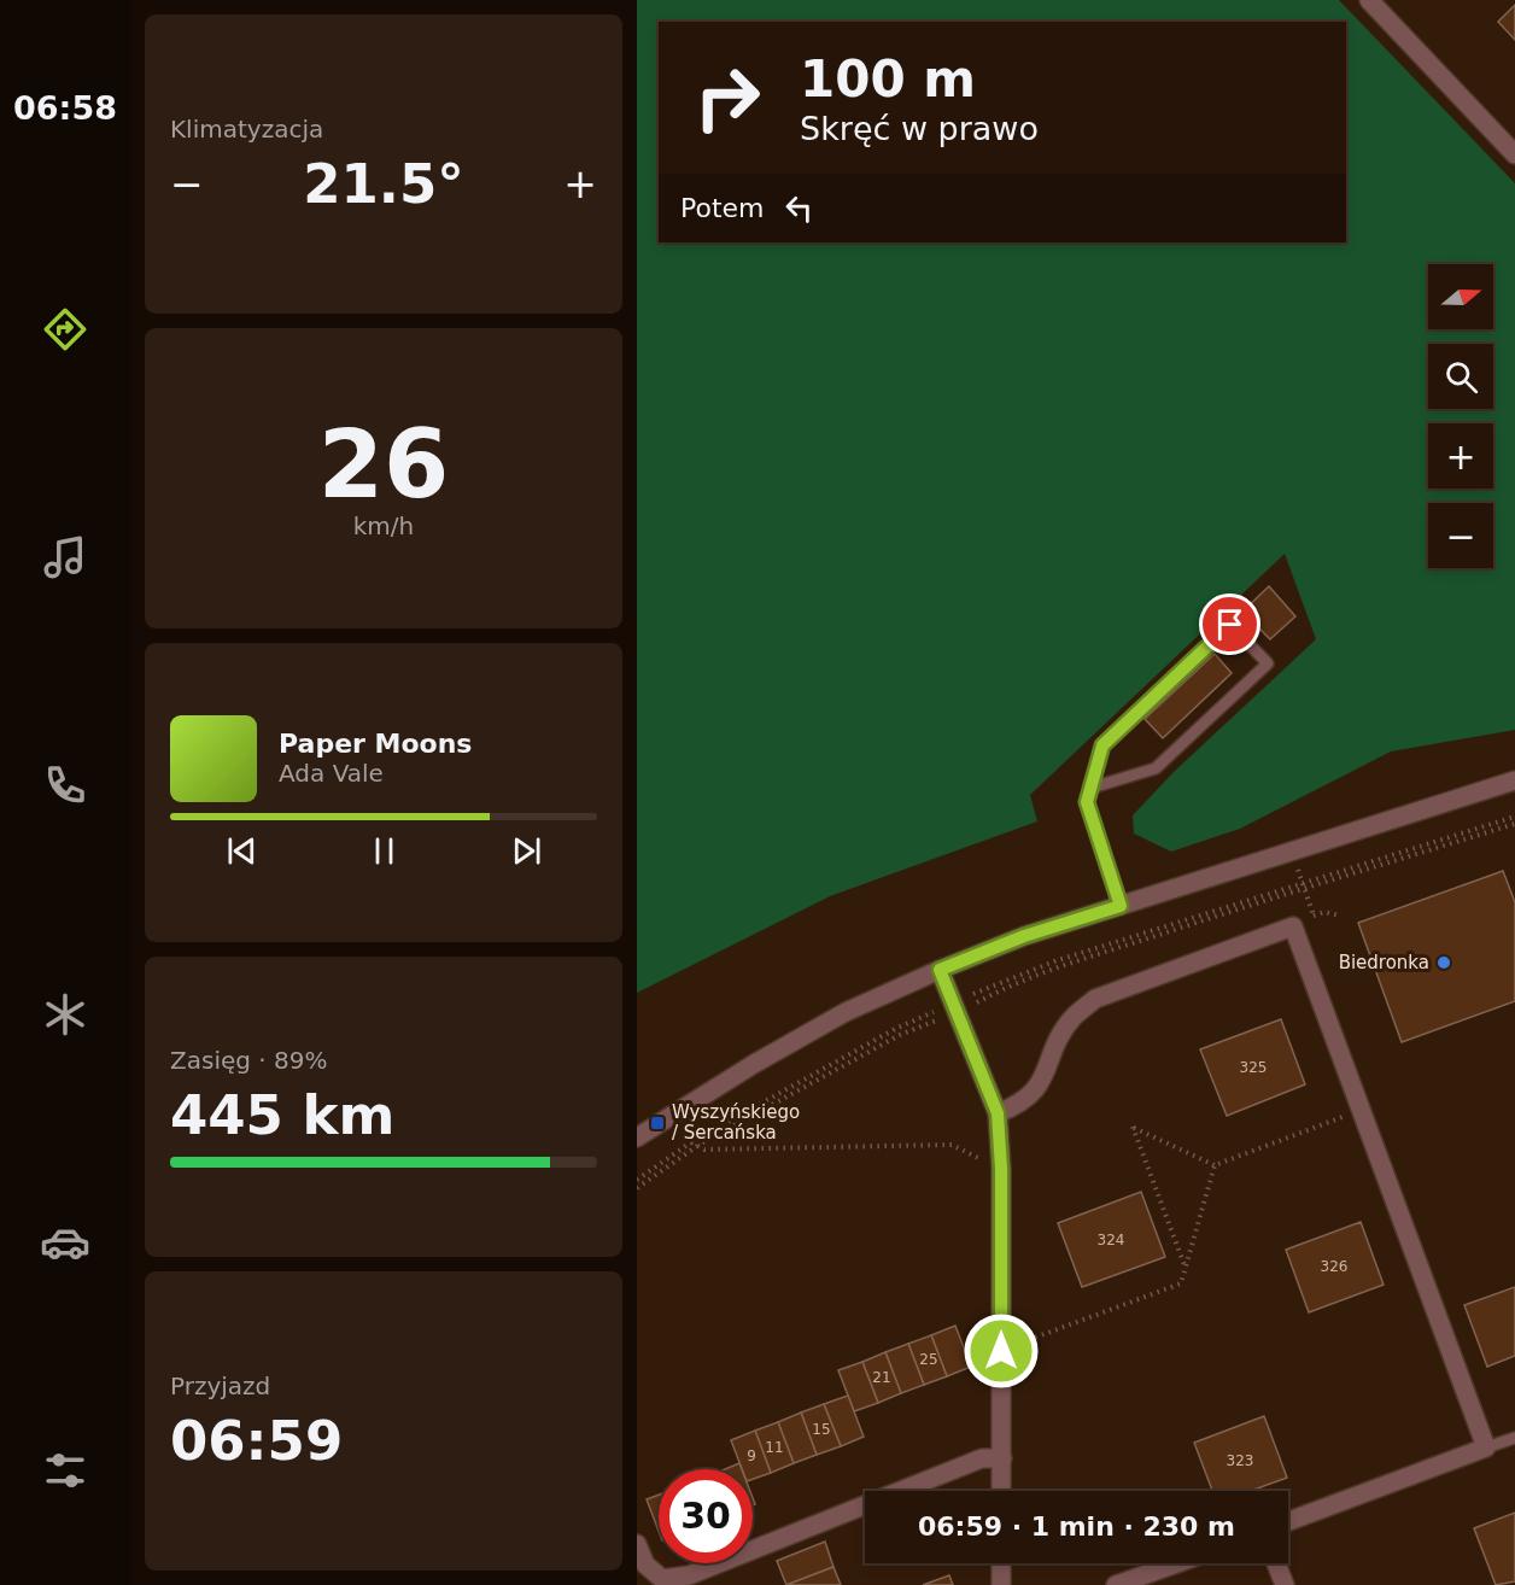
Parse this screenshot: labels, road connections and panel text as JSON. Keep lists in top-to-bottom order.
{
  "places": {
    "other": ["Biedronka"],
    "transit": ["Wyszyńskiego / Sercańska"]
  },
  "house_numbers": [
    "325",
    "324",
    "326",
    "25",
    "21",
    "15",
    "11",
    "9",
    "323"
  ],
  "north": "right",
  "page": {
    "tabs": "06:58",
    "tile": [
      "Klimatyzacja",
      ["26", "km/h"],
      ["Zasięg · 89%", "445 km"],
      ["Przyjazd", "06:59"]
    ],
    "turn": ["100 m", "Skręć w prawo"],
    "heat": ["−", "21.5°", "+"],
    "then": "Potem",
    "map_buttons": ["+", "−"],
    "song": ["Paper Moons", "Ada Vale"],
    "limit": "30",
    "trip": "06:59 · 1 min · 230 m"
  }
}
